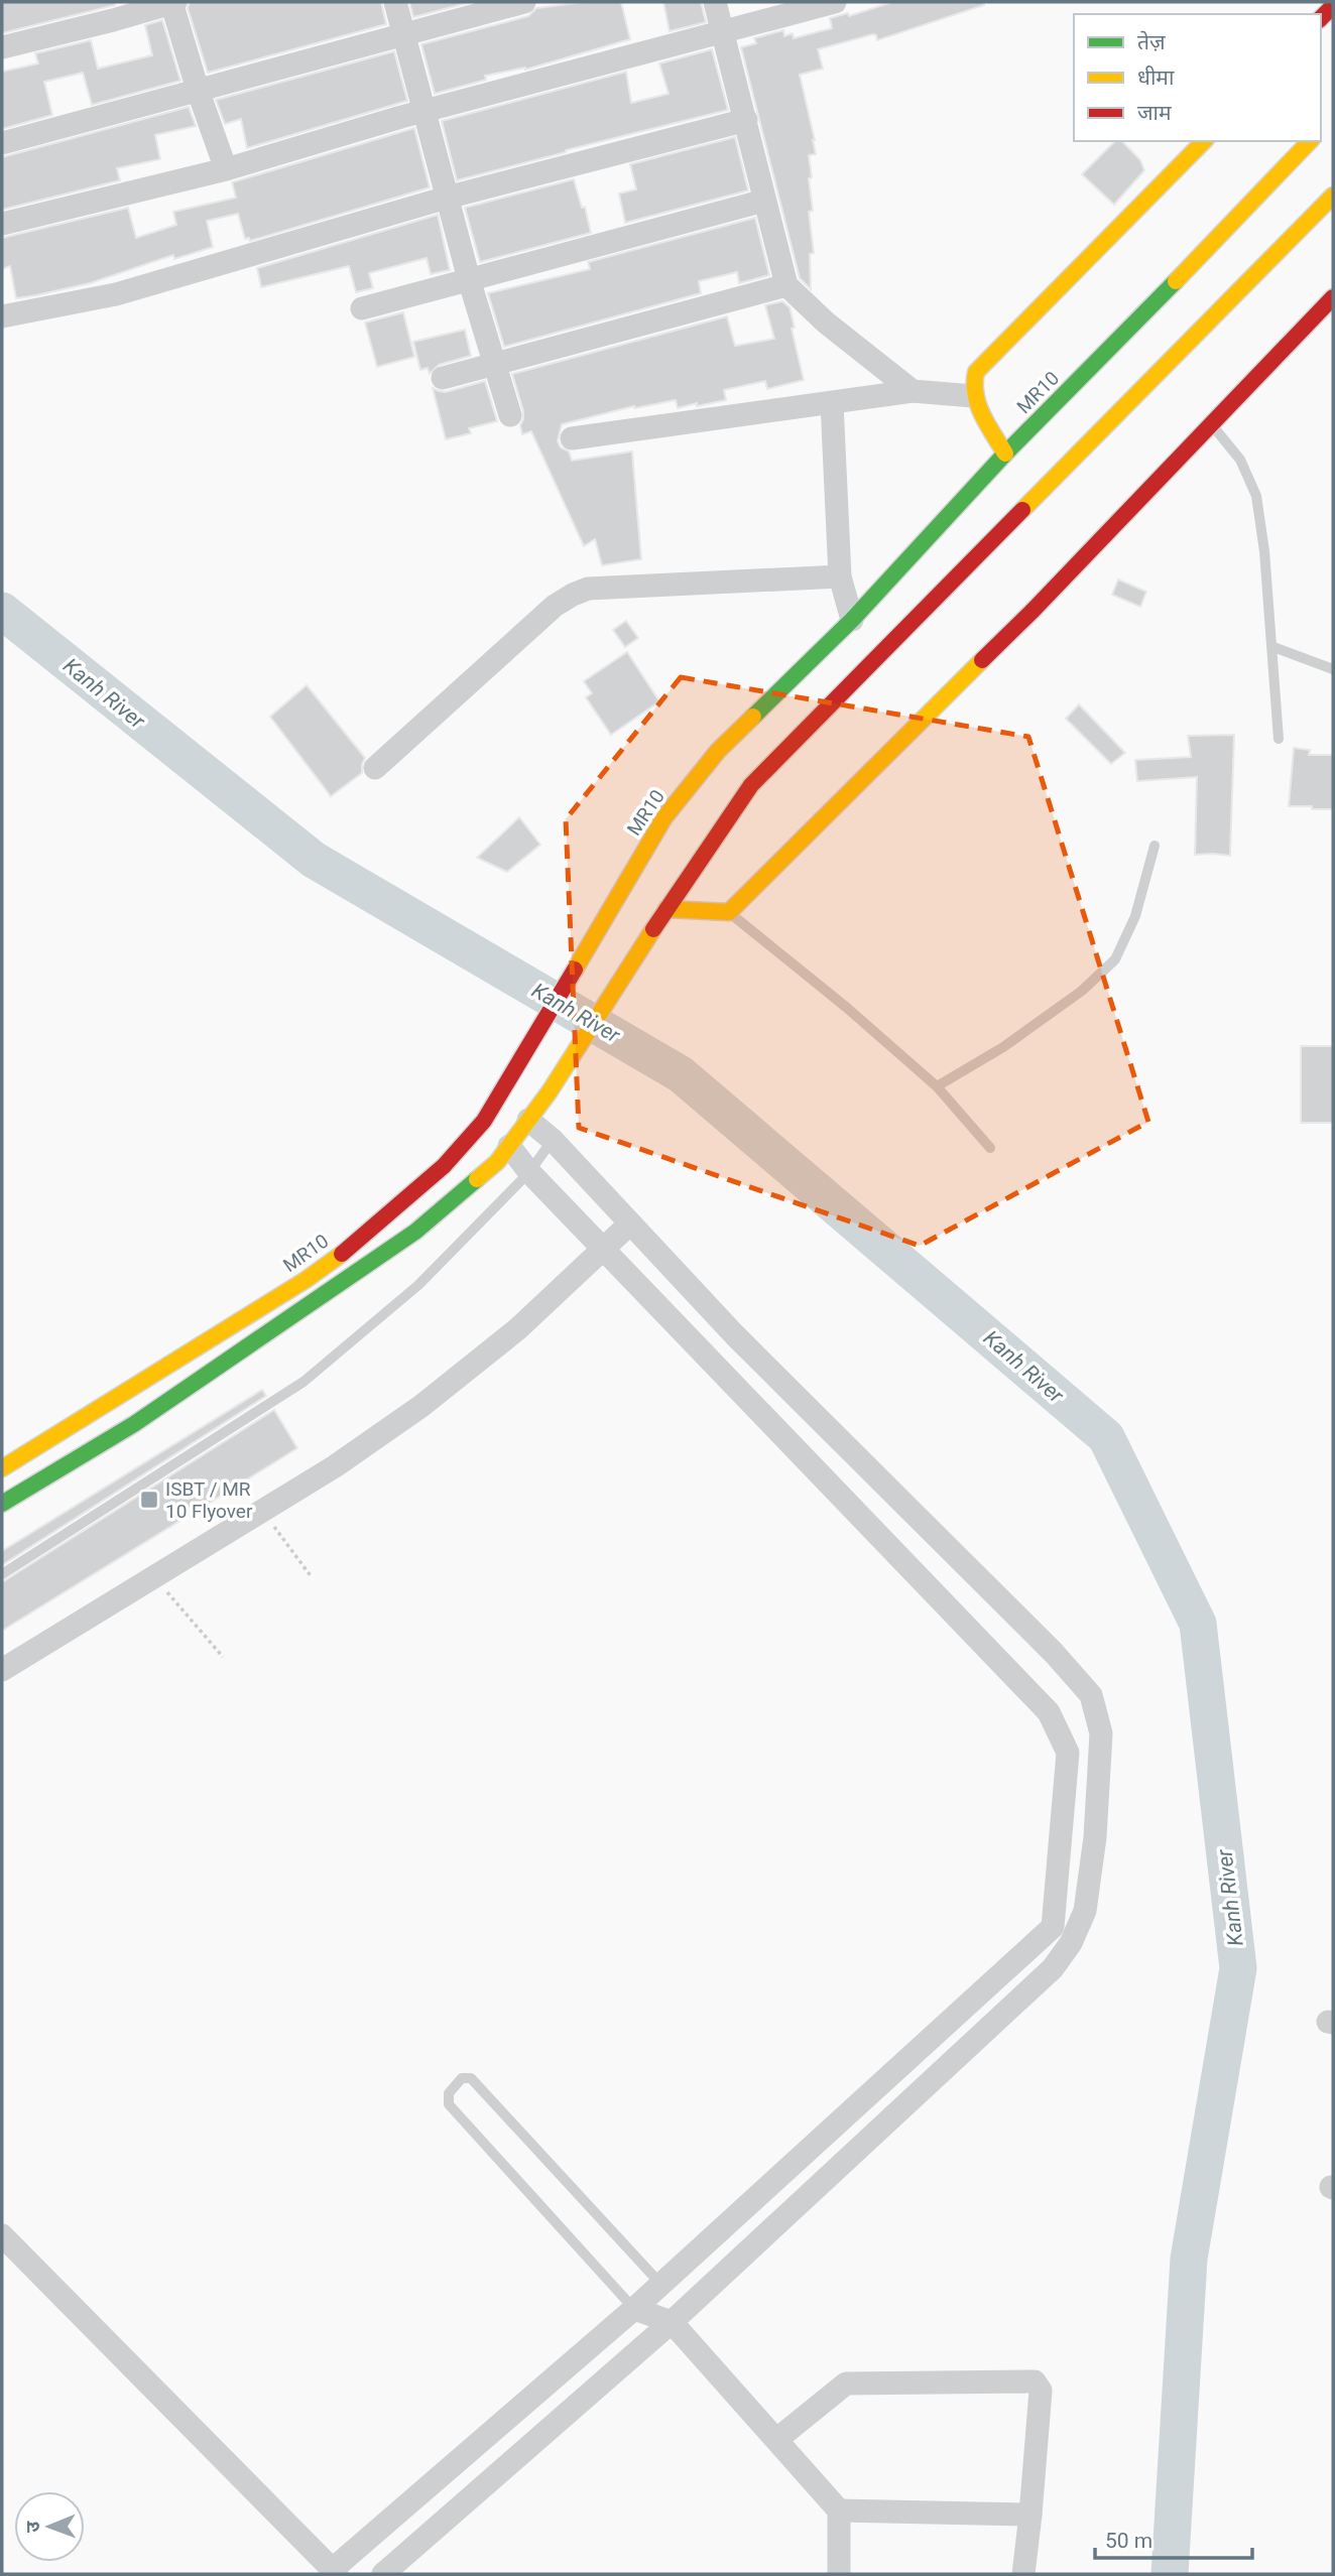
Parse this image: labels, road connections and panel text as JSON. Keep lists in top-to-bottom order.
{
  "streets": {
    "main road": ["MR10"]
  },
  "water": ["Kanh River"],
  "places": {
    "transit": ["ISBT / MR 10 Flyover"]
  },
  "legend": ["तेज़", "धीमा", "जाम"],
  "scale_bar": "50 m",
  "north": "left"
}
